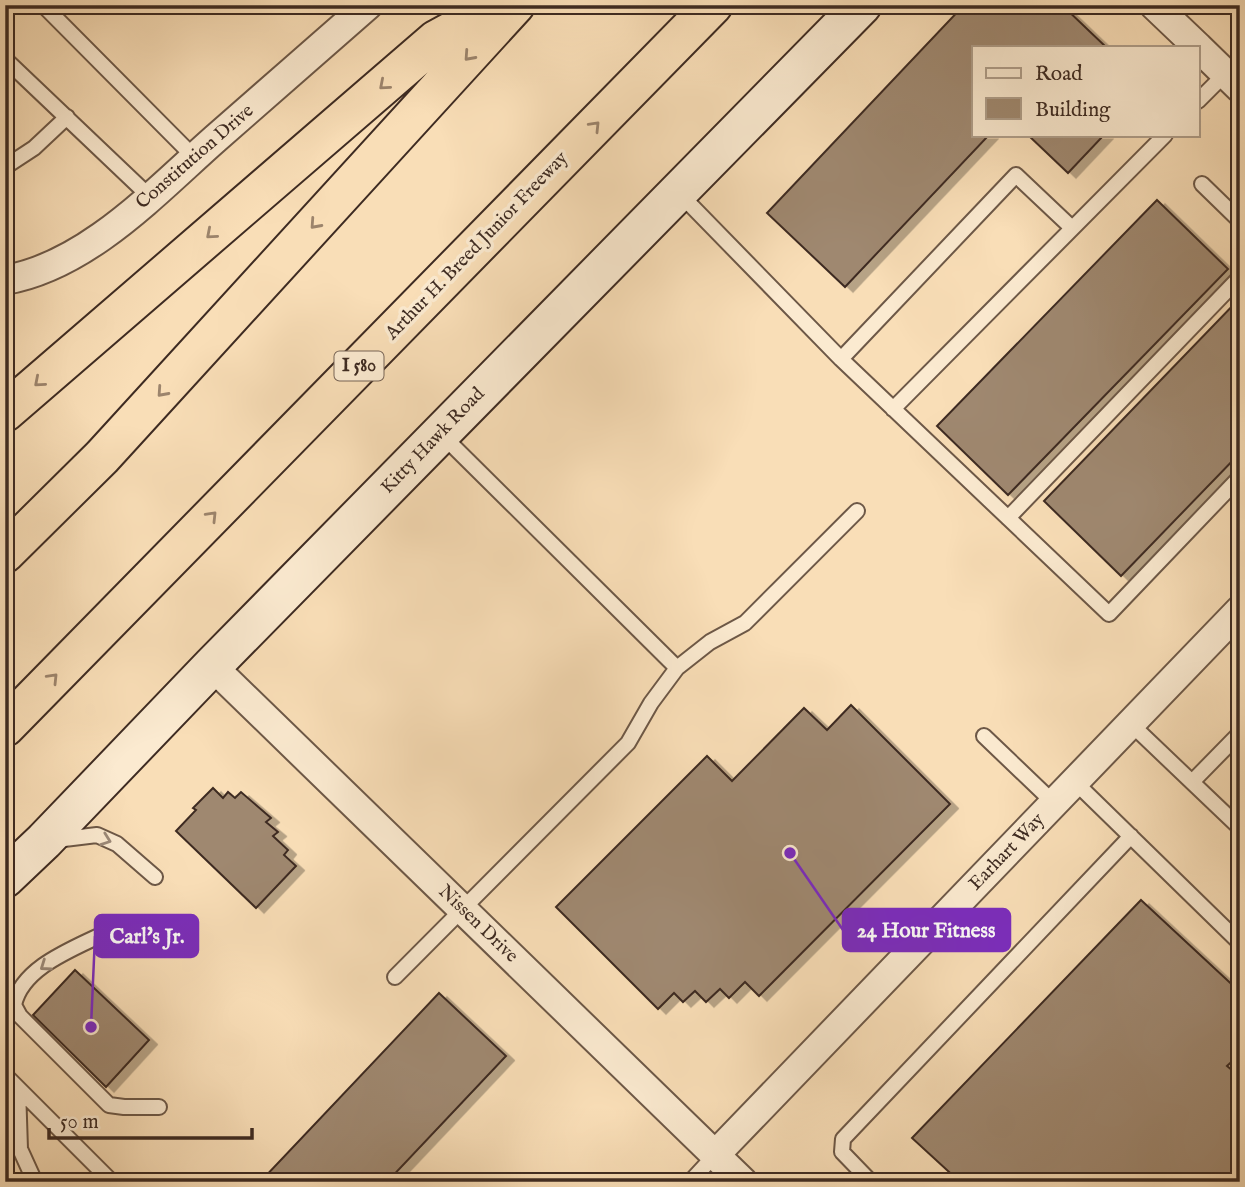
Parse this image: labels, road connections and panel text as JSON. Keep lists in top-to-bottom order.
{
  "streets": {
    "highway": ["Arthur H. Breed Junior Freeway", "I 580"],
    "street": [
      "Constitution Drive",
      "Kitty Hawk Road",
      "Earhart Way",
      "Nissen Drive"
    ]
  },
  "crossings": [
    ["Kitty Hawk Road", "Nissen Drive"],
    ["Earhart Way", "Nissen Drive"]
  ],
  "places": ["24 Hour Fitness", "Carl's Jr."],
  "legend": ["Road", "Building"],
  "scale_bar": "50 m"
}
